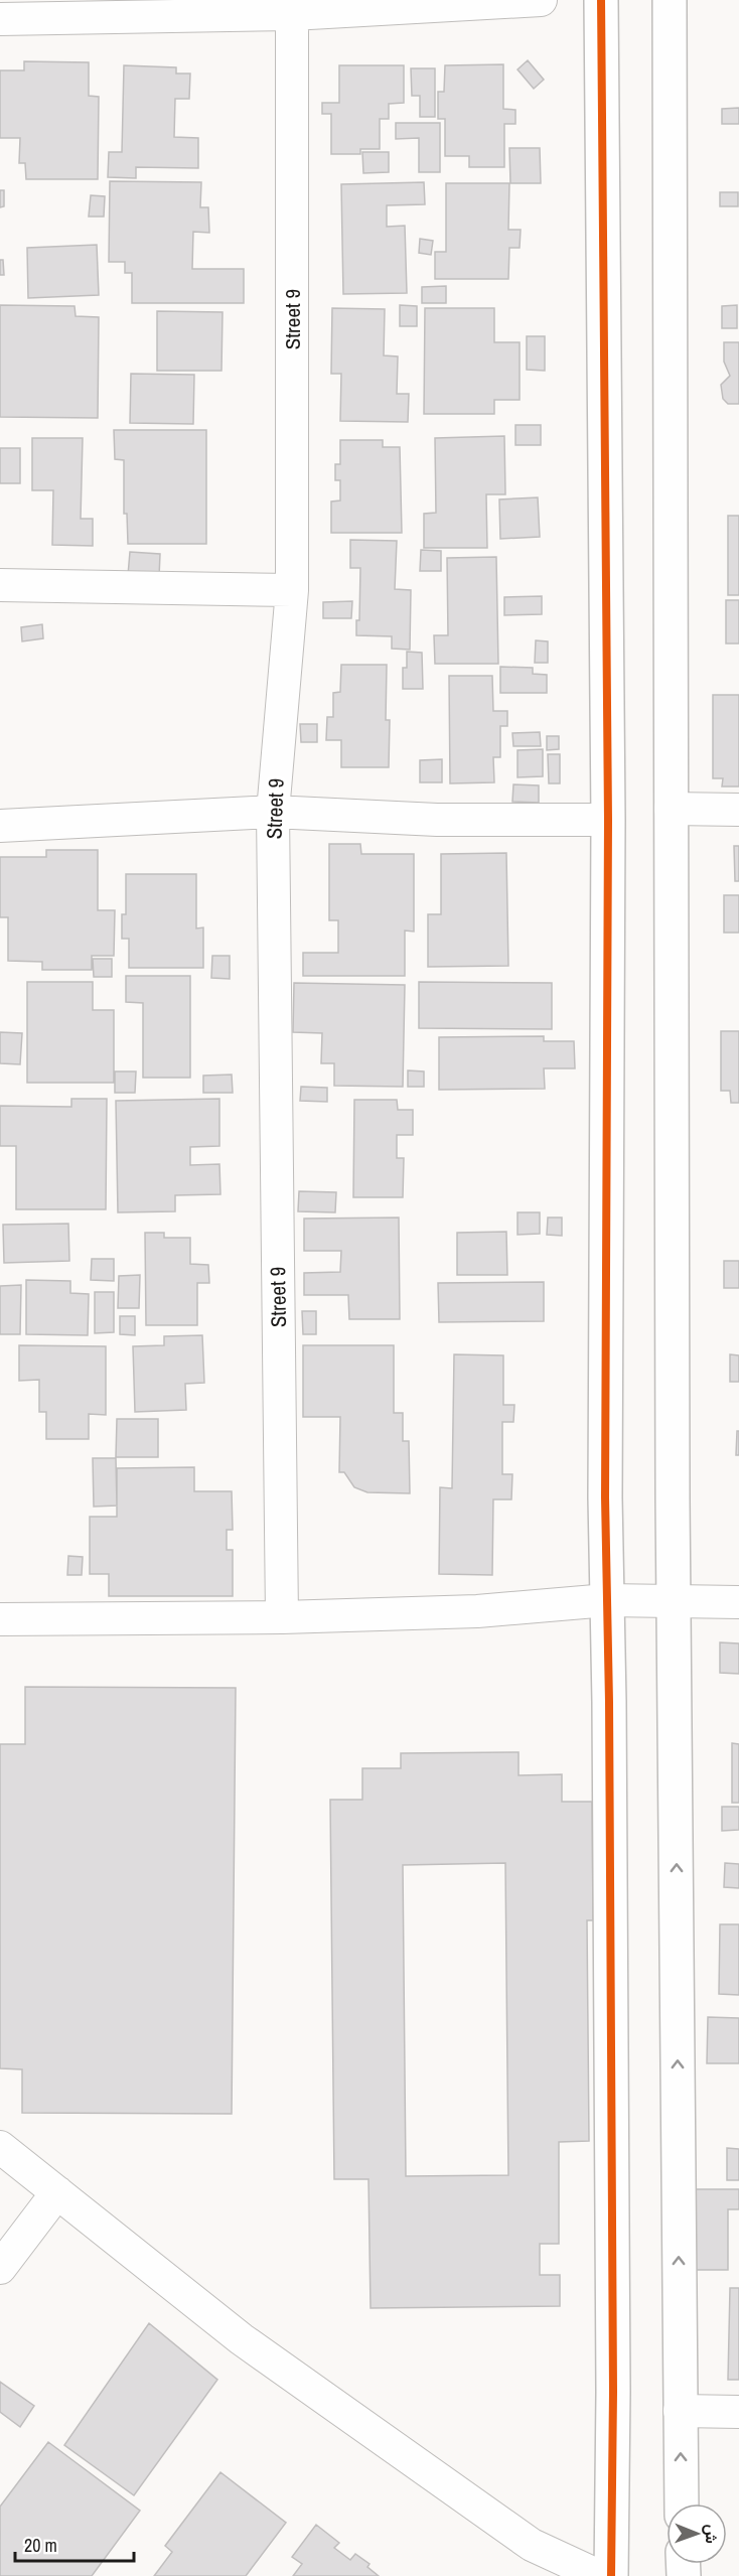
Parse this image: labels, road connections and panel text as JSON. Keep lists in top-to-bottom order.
{
  "streets": {
    "street": ["Street 9"]
  },
  "scale_bar": "20 m",
  "north": "right"
}
